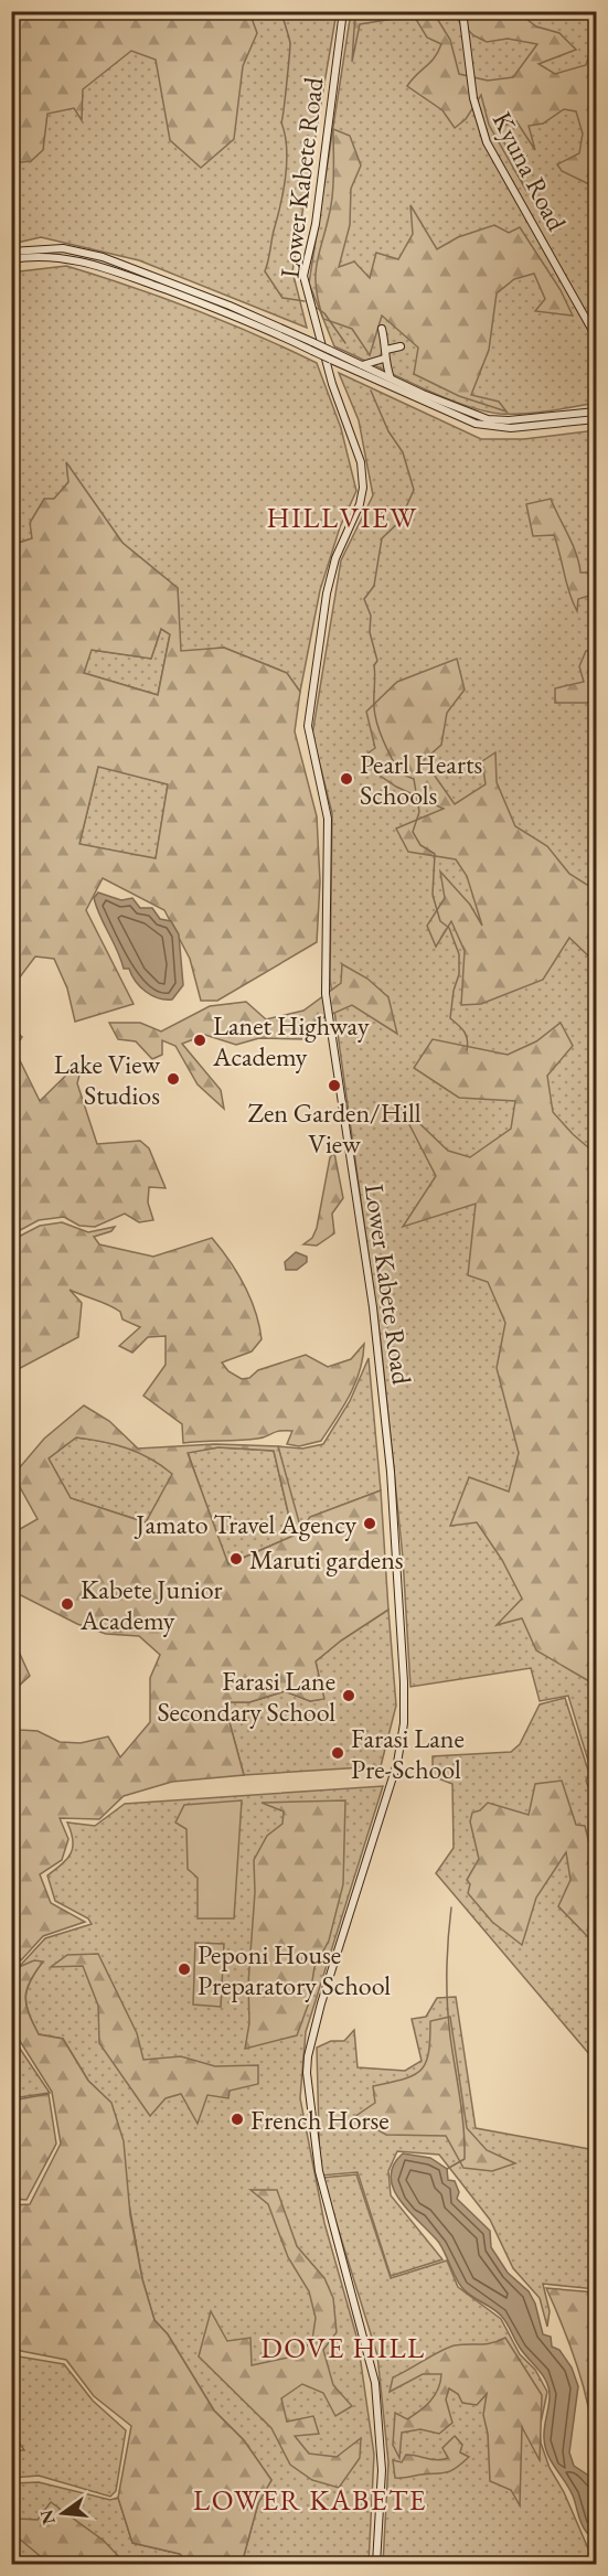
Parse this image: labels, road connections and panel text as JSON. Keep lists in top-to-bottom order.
{
  "streets": {
    "main road": ["Kyuna Road", "Lower Kabete Road"]
  },
  "districts": ["HILLVIEW", "DOVE HILL", "LOWER KABETE"],
  "places": [
    "Pearl Hearts Schools",
    "Lanet Highway Academy",
    "Lake View Studios",
    "Zen Garden/Hill View",
    "Jamato Travel Agency",
    "Maruti gardens",
    "Kabete Junior Academy",
    "Farasi Lane Secondary School",
    "Farasi Lane Pre-School",
    "Peponi House Preparatory School",
    "French Horse"
  ],
  "north": "left"
}
